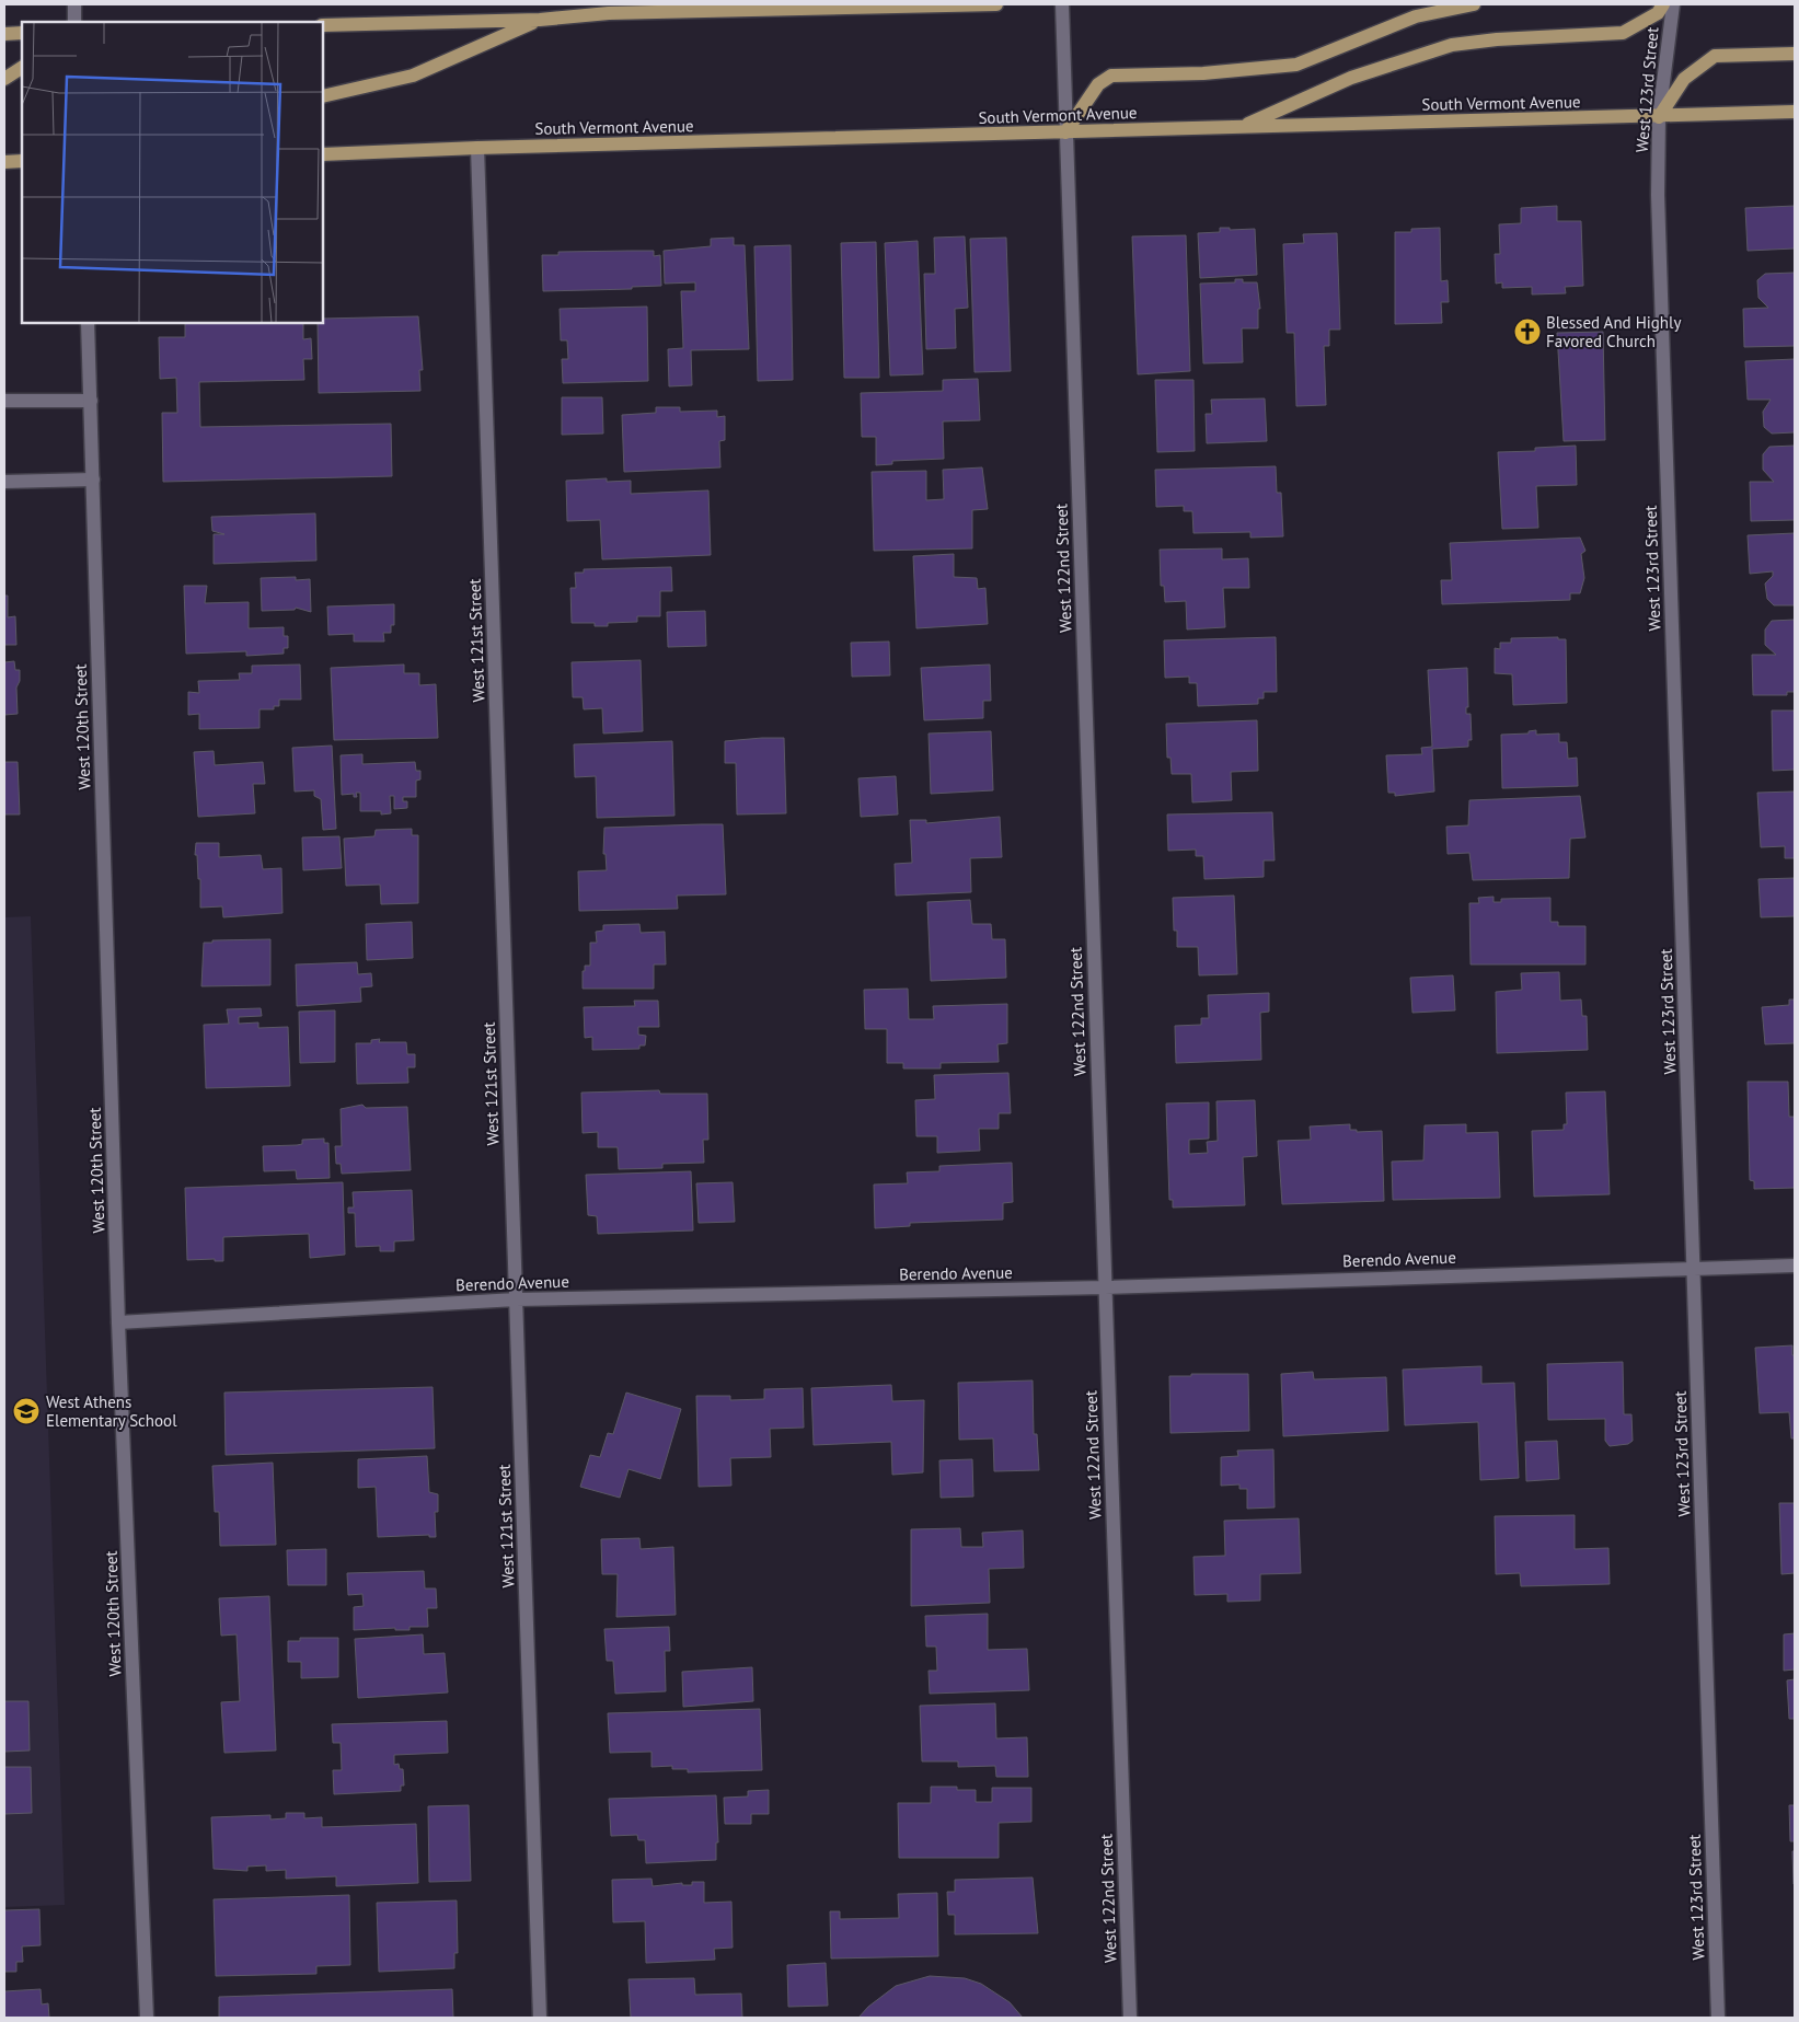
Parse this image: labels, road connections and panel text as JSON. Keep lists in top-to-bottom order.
{
  "streets": {
    "main road": ["South Vermont Avenue"],
    "street": [
      "West 123rd Street",
      "West 122nd Street",
      "West 121st Street",
      "West 120th Street",
      "Berendo Avenue"
    ]
  },
  "crossings": [
    ["West 123rd Street", "South Vermont Avenue"],
    ["West 123rd Street", "Berendo Avenue"],
    ["South Vermont Avenue", "West 122nd Street"],
    ["South Vermont Avenue", "West 121st Street"],
    ["West 122nd Street", "Berendo Avenue"],
    ["West 121st Street", "Berendo Avenue"],
    ["West 120th Street", "Berendo Avenue"]
  ],
  "places": {
    "church": ["Blessed And Highly Favored Church"],
    "school or university": ["West Athens Elementary School"]
  }
}
